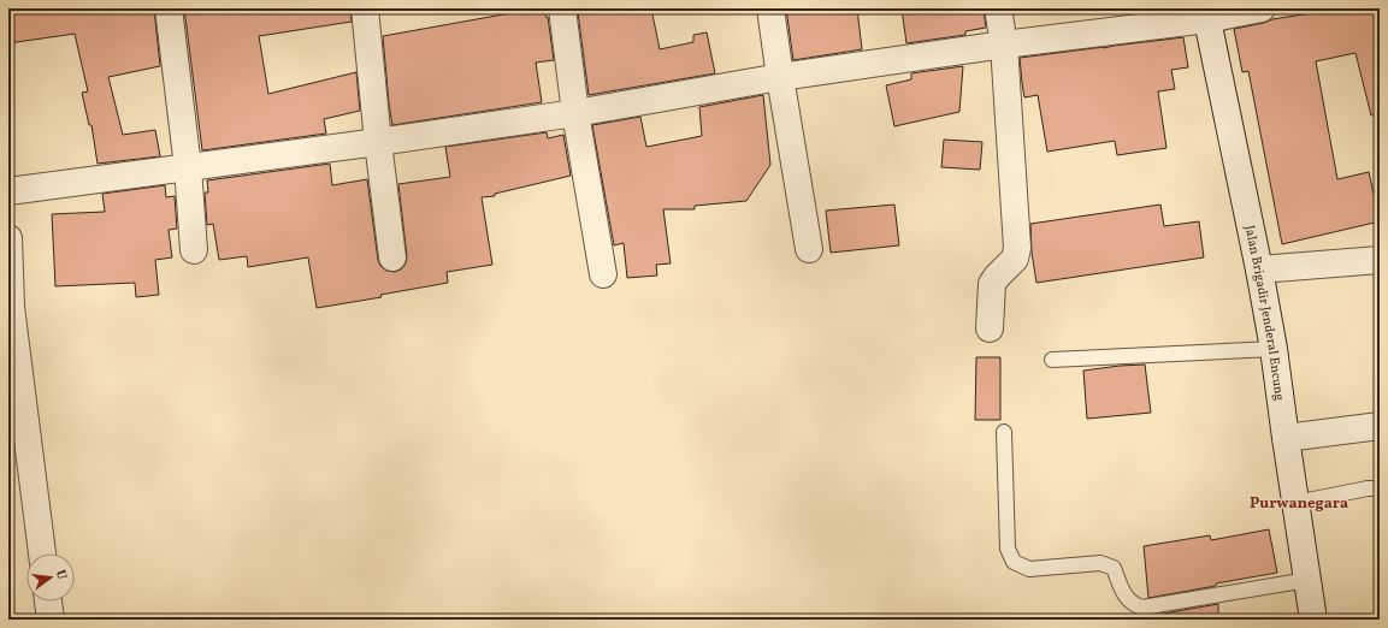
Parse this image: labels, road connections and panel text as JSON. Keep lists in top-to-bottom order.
{
  "streets": {
    "street": ["Jalan Brigadir Jenderal Encung"]
  },
  "districts": ["Purwanegara"],
  "north": "right"
}
